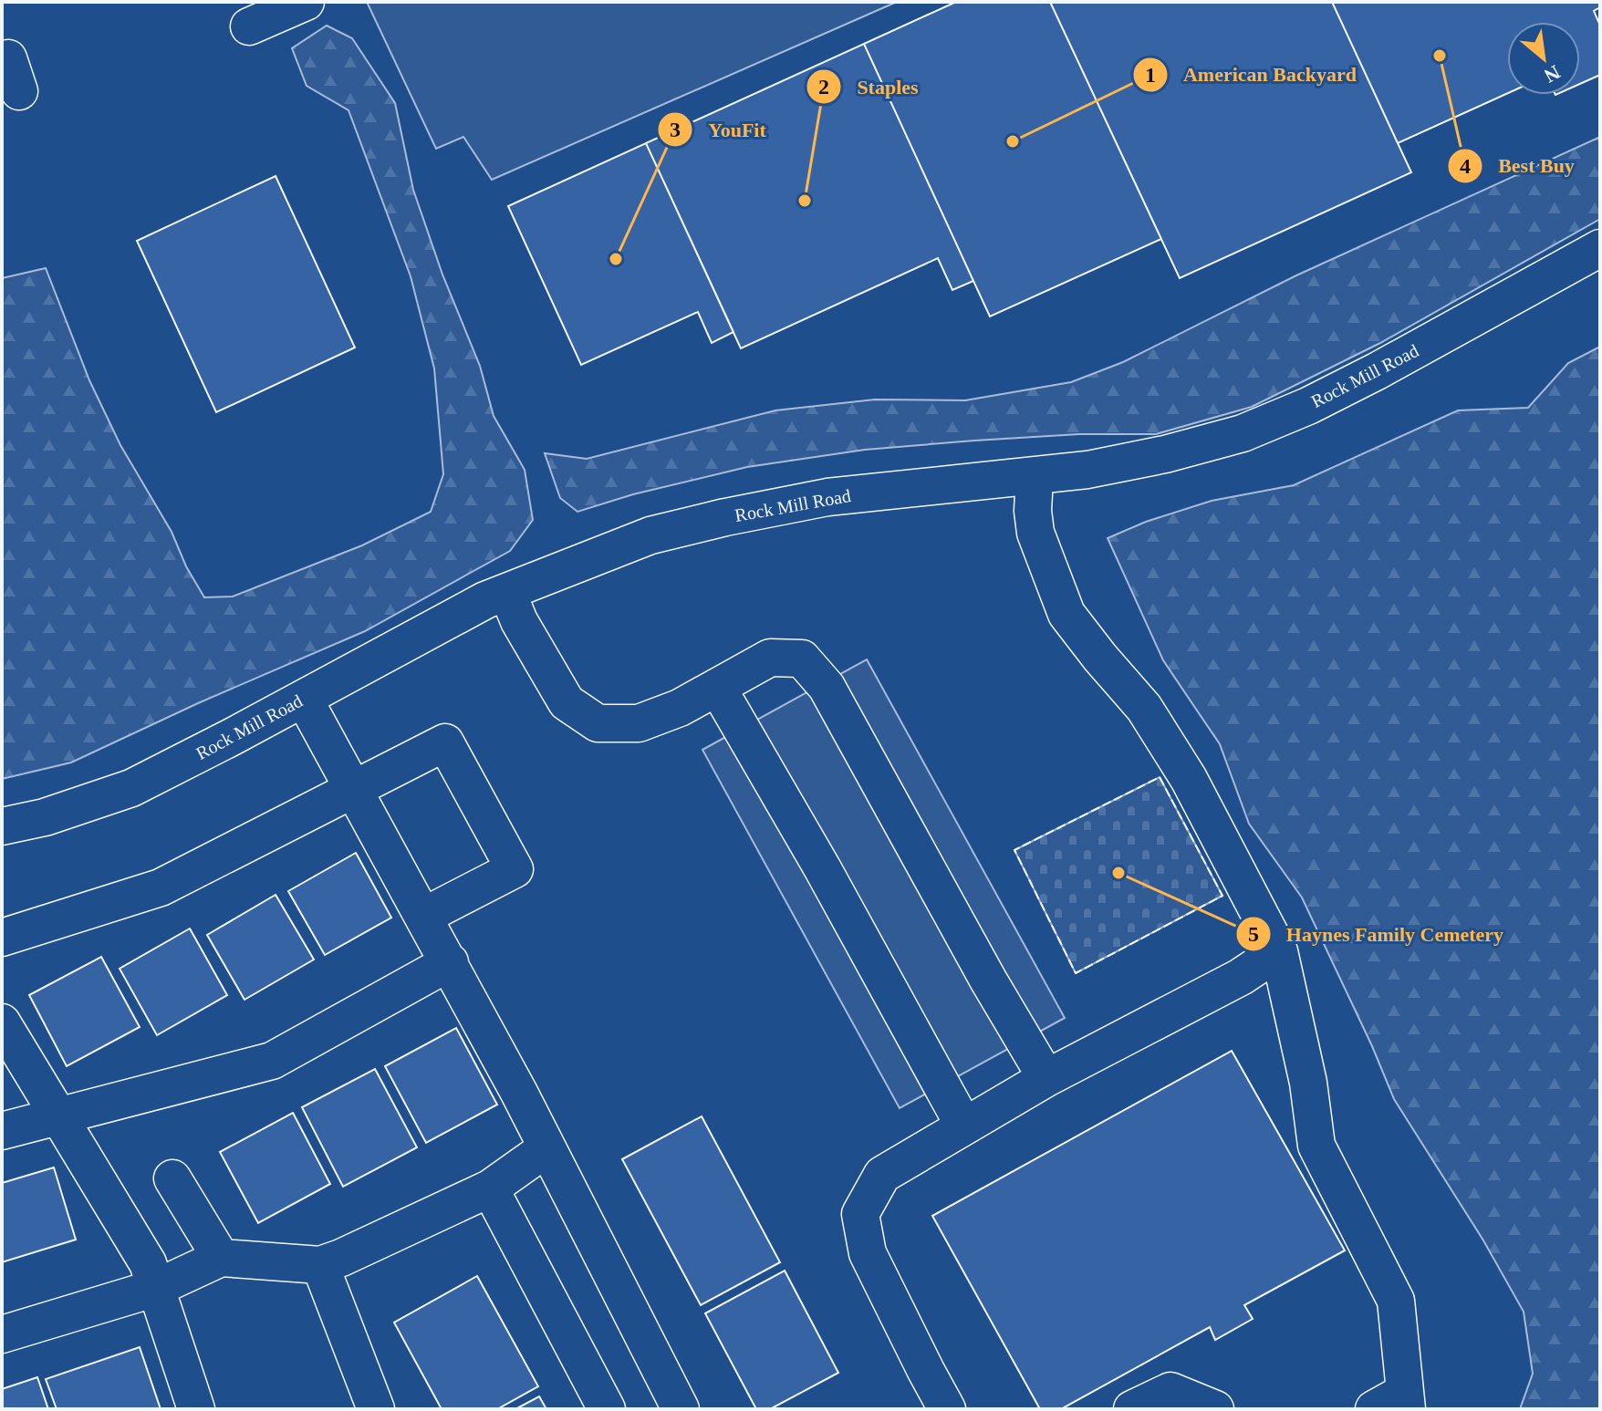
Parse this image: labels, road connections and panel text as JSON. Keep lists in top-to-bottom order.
{
  "streets": {
    "street": ["Rock Mill Road"]
  },
  "places": [
    "Best Buy",
    "American Backyard",
    "Staples",
    "YouFit",
    "Haynes Family Cemetery"
  ],
  "north": "bottom right"
}
